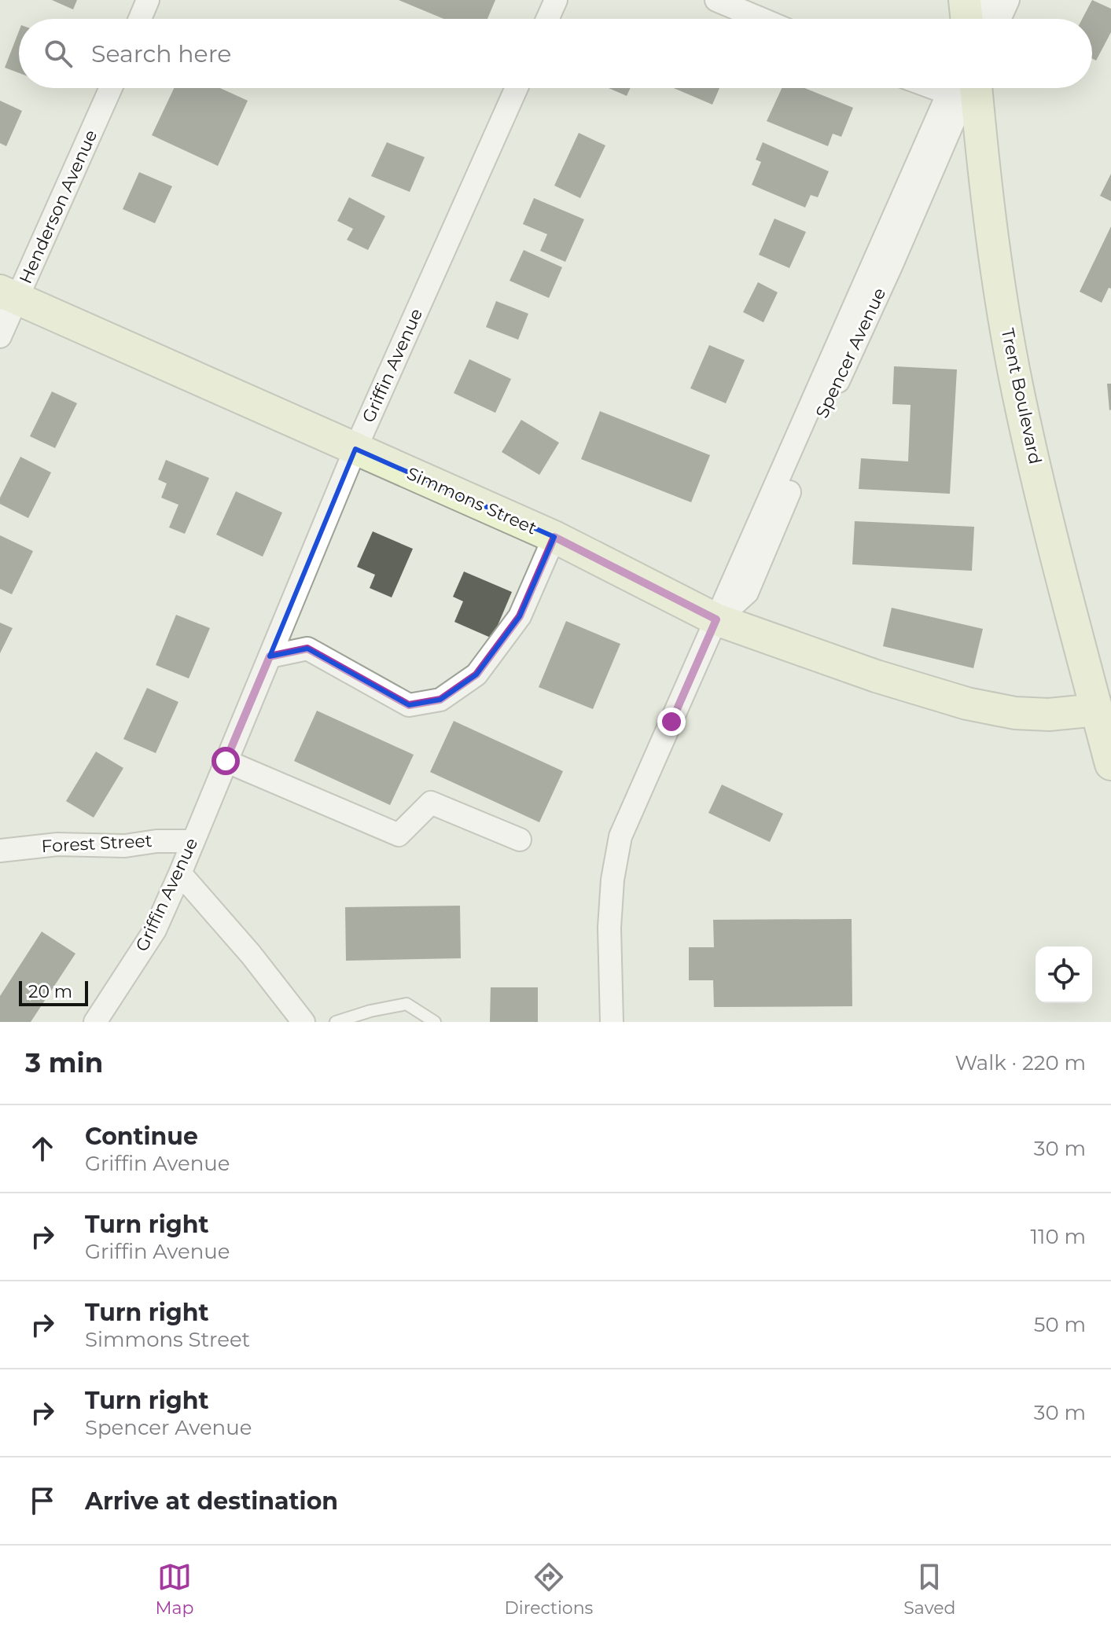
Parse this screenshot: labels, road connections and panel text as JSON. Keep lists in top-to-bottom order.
{
  "streets": {
    "street": [
      "Henderson Avenue",
      "Spencer Avenue",
      "Griffin Avenue",
      "Trent Boulevard",
      "Simmons Street",
      "Forest Street"
    ]
  },
  "crossings": [
    ["Henderson Avenue", "Simmons Street"],
    ["Spencer Avenue", "Simmons Street"],
    ["Griffin Avenue", "Simmons Street"],
    ["Griffin Avenue", "Forest Street"],
    ["Trent Boulevard", "Simmons Street"]
  ],
  "scale_bar": "20 m",
  "page": {
    "search": "Search here",
    "scale": "20 m",
    "heading": ["3 min", "Walk · 220 m"],
    "list": [
      ["Continue", "Griffin Avenue", "30 m"],
      ["Turn right", "Griffin Avenue", "110 m"],
      ["Turn right", "Simmons Street", "50 m"],
      ["Turn right", "Spencer Avenue", "30 m"],
      "Arrive at destination"
    ],
    "nav": ["Map", "Directions", "Saved"]
  }
}
